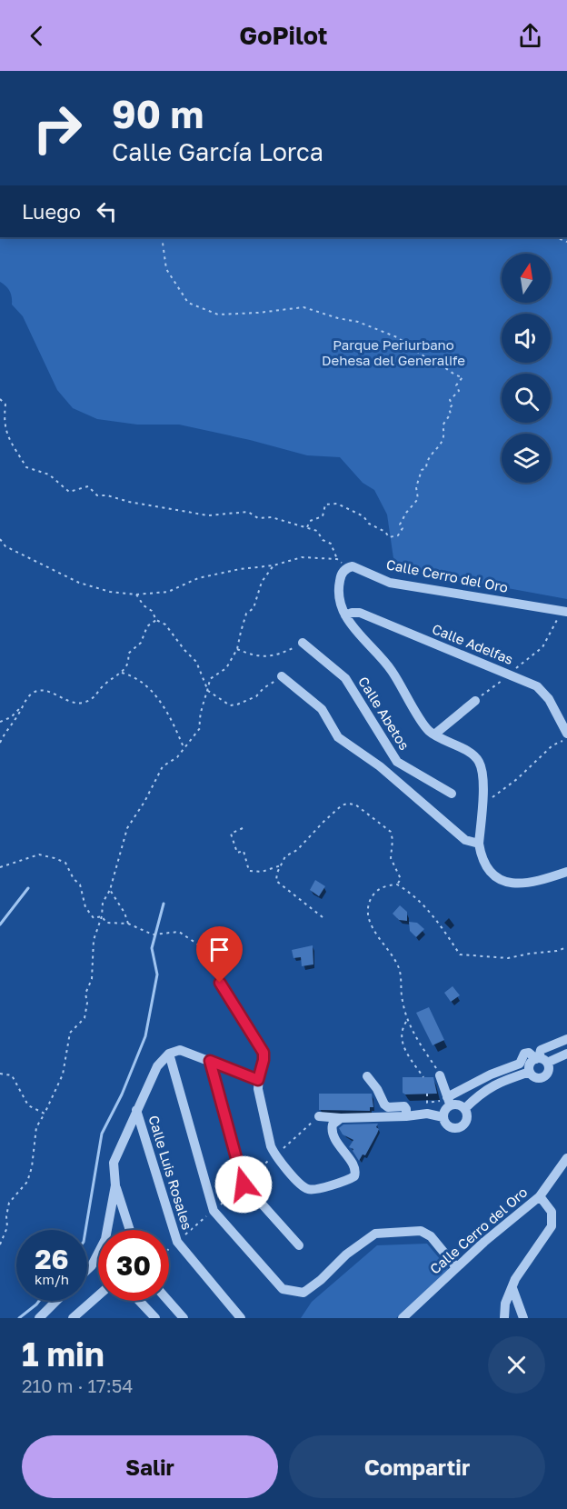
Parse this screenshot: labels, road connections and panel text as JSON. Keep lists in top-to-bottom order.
{
  "streets": {
    "street": [
      "Calle Cerro del Oro",
      "Calle Adelfas",
      "Calle Abetos",
      "Calle Luis Rosales"
    ]
  },
  "parks": ["Parque Periurbano Dehesa del Generalife"],
  "north": "top",
  "page": {
    "header": "GoPilot",
    "turn": ["90 m", "Calle García Lorca"],
    "then": "Luego",
    "speed": "26 km/h",
    "limit": "30",
    "heading": ["1 min", "210 m · 17:54"],
    "buttons": ["Salir", "Compartir"]
  }
}
